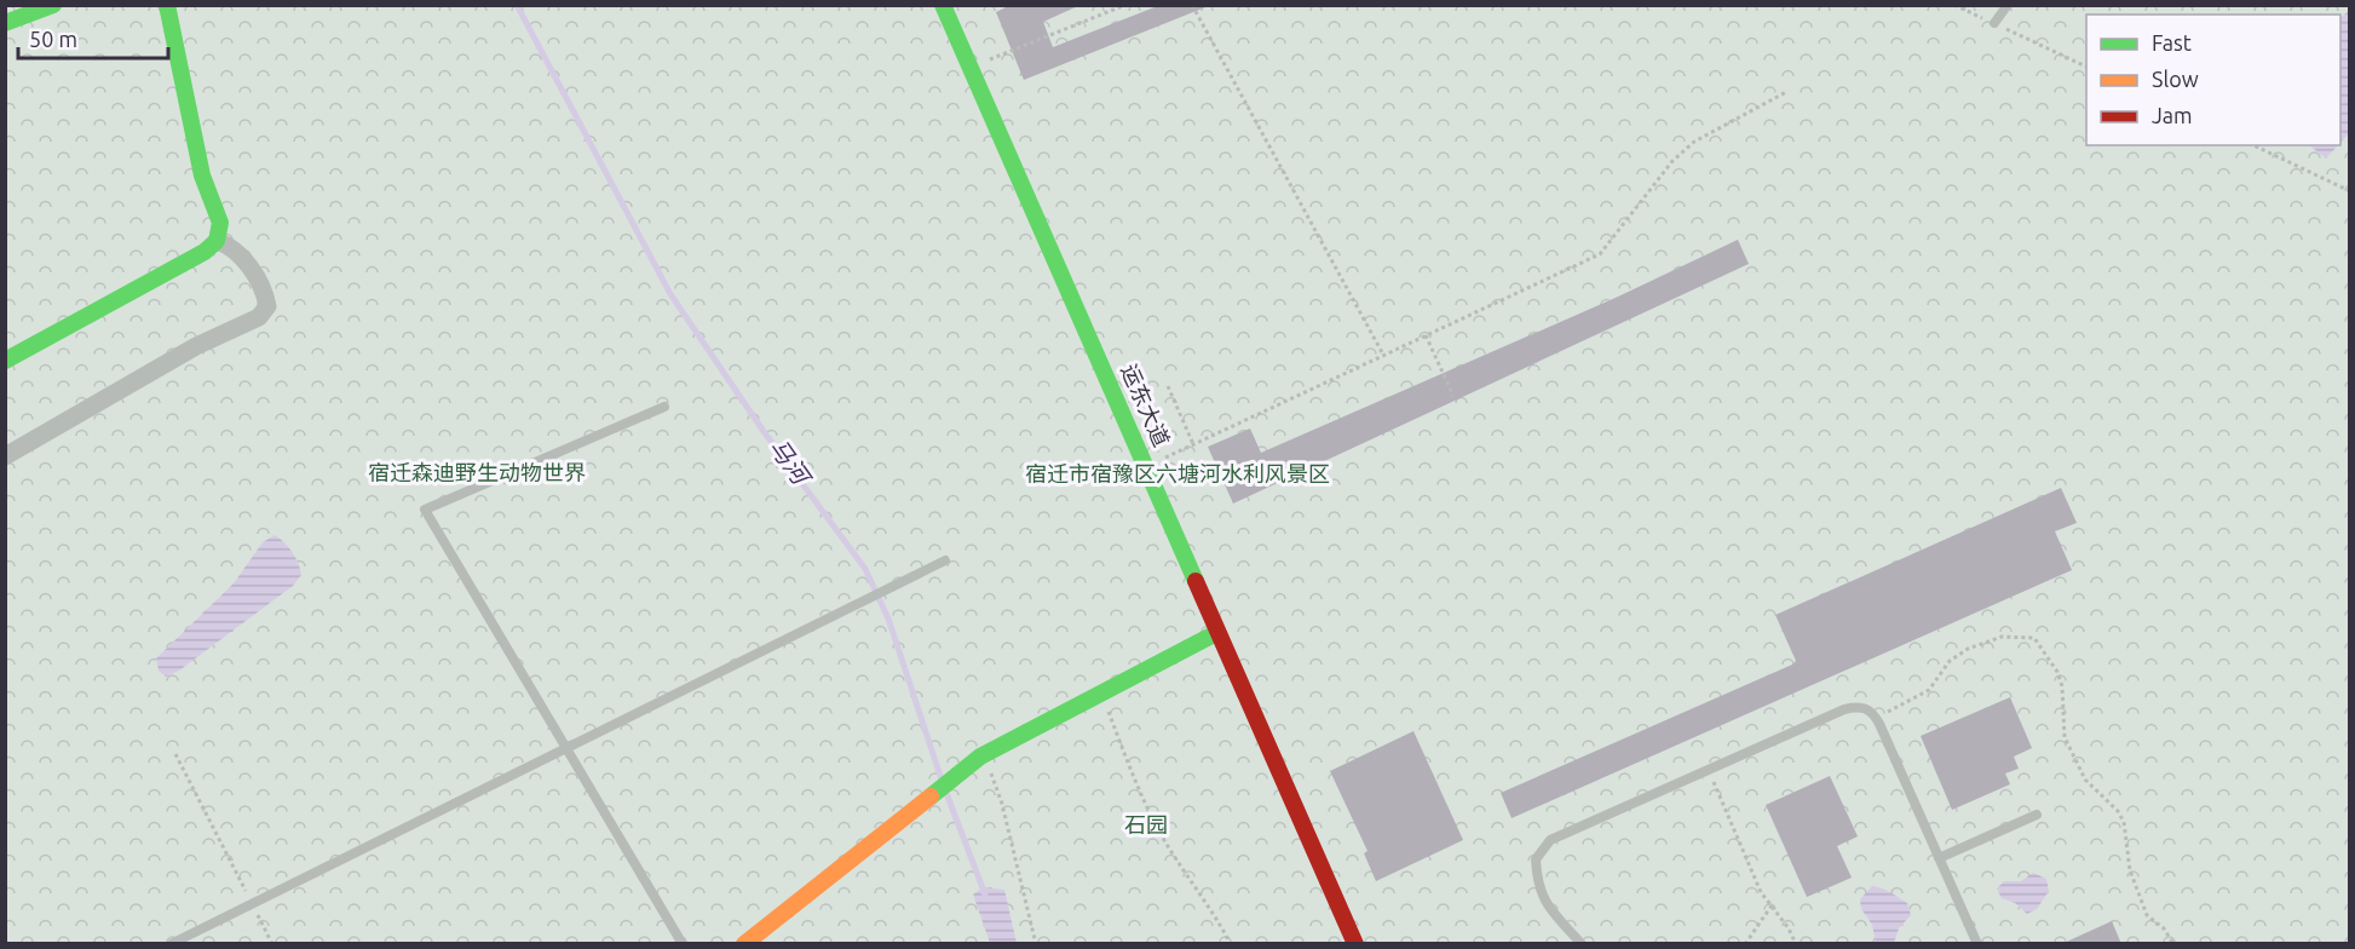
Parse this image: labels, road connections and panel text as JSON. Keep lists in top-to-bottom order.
{
  "streets": {
    "street": ["运东大道"]
  },
  "water": ["马河"],
  "parks": ["宿迁森迪野生动物世界", "宿迁市宿豫区六塘河水利风景区", "石园"],
  "legend": ["Fast", "Slow", "Jam"],
  "scale_bar": "50 m"
}
